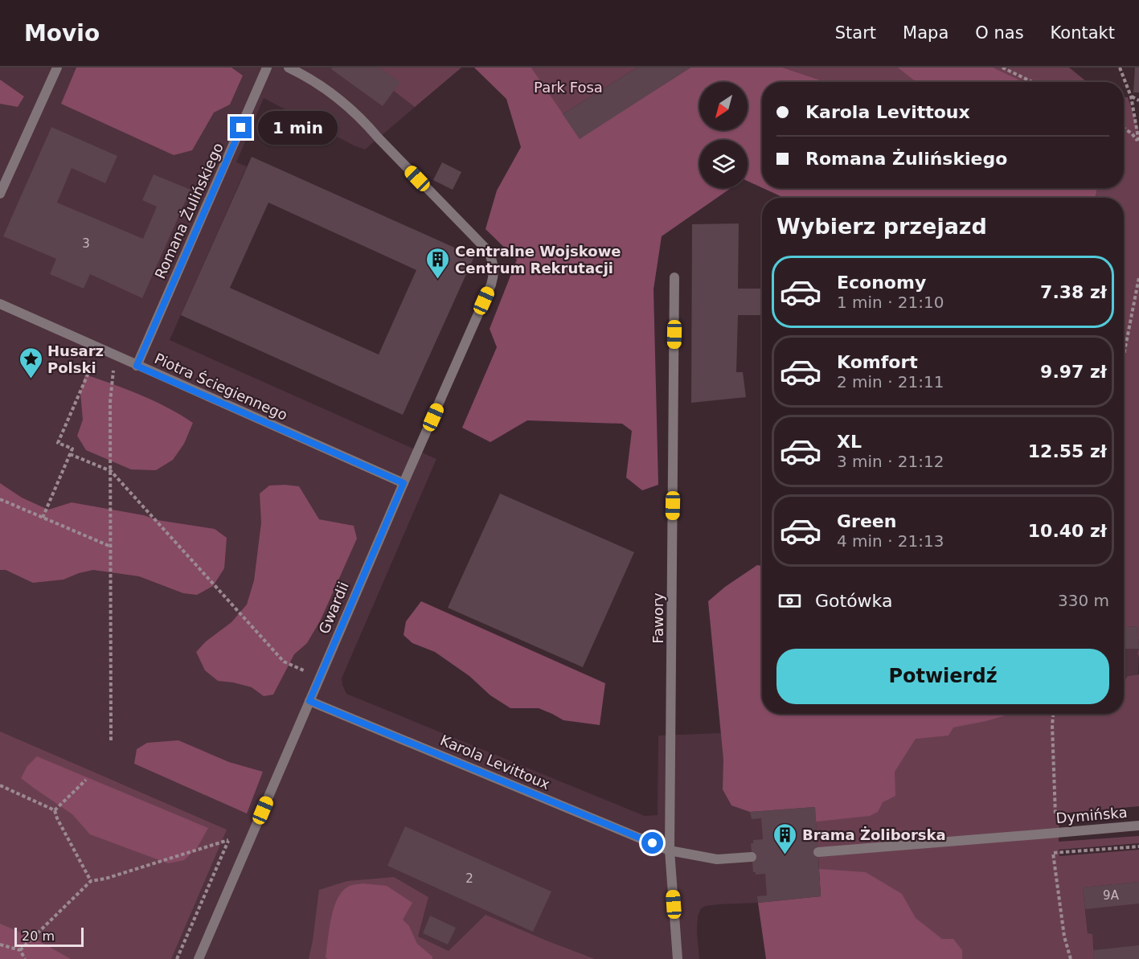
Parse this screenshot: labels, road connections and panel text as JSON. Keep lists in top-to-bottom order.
{
  "streets": {
    "street": [
      "Romana Żulińskiego",
      "Piotra Ściegiennego",
      "Gwardii",
      "Fawory",
      "Karola Levittoux",
      "Dymińska"
    ]
  },
  "crossings": [
    ["Romana Żulińskiego", "Piotra Ściegiennego"],
    ["Piotra Ściegiennego", "Gwardii"],
    ["Gwardii", "Karola Levittoux"],
    ["Fawory", "Karola Levittoux"]
  ],
  "parks": ["Park Fosa"],
  "places": {
    "building": ["Centralne Wojskowe Centrum Rekrutacji", "Brama Żoliborska"],
    "place": ["Husarz Polski"]
  },
  "house_numbers": ["3", "2", "9A"],
  "scale_bar": "20 m",
  "north": "bottom left",
  "page": {
    "header": "Movio",
    "nav": [
      "Start",
      "Mapa",
      "O nas",
      "Kontakt"
    ],
    "banner": ["Karola Levittoux", "Romana Żulińskiego"],
    "bubble": "1 min",
    "heading": "Wybierz przejazd",
    "list": [
      {
        "name": "Economy",
        "note": "1 min · 21:10",
        "value": "7.38 zł"
      },
      {
        "name": "Komfort",
        "note": "2 min · 21:11",
        "value": "9.97 zł"
      },
      {
        "name": "XL",
        "note": "3 min · 21:12",
        "value": "12.55 zł"
      },
      {
        "name": "Green",
        "note": "4 min · 21:13",
        "value": "10.40 zł"
      }
    ],
    "pay": ["Gotówka", "330 m"],
    "buttons": "Potwierdź",
    "scale": "20 m"
  }
}
